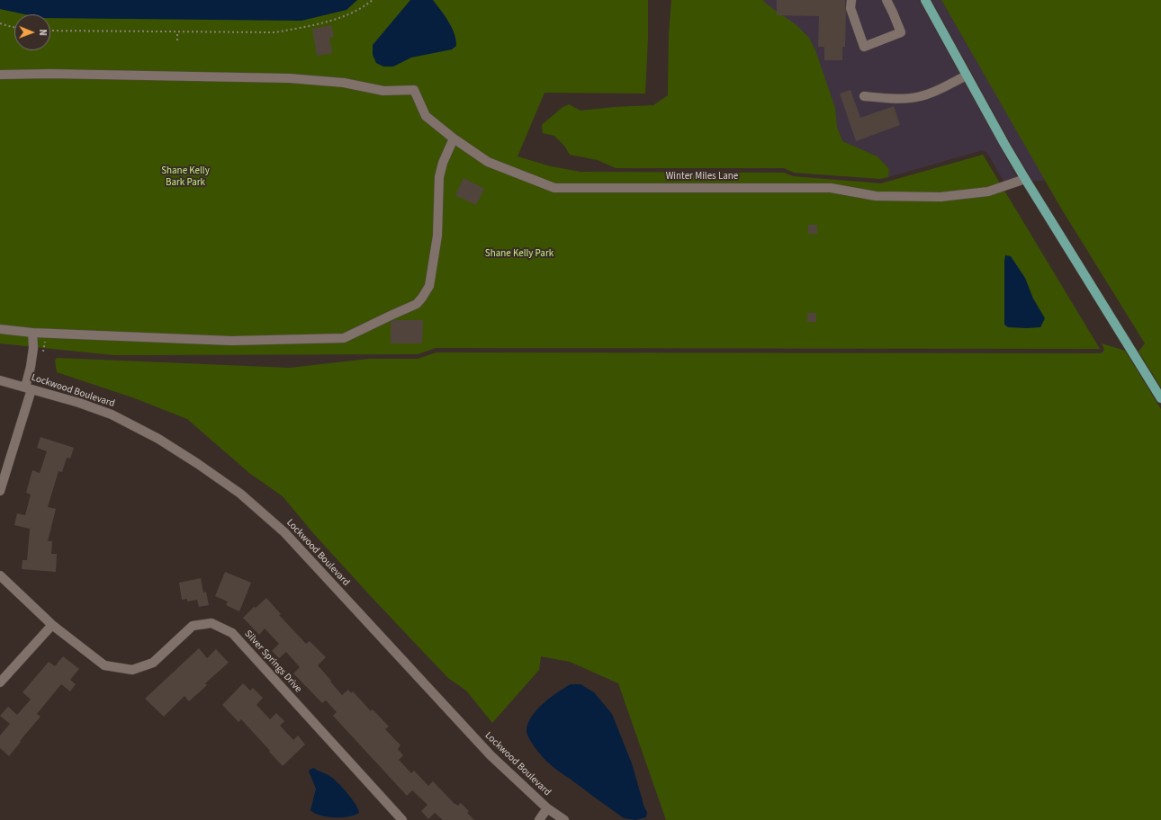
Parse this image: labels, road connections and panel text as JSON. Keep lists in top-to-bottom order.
{
  "streets": {
    "street": ["Winter Miles Lane", "Lockwood Boulevard", "Silver Springs Drive"]
  },
  "parks": ["Shane Kelly Bark Park", "Shane Kelly Park"],
  "north": "right"
}
